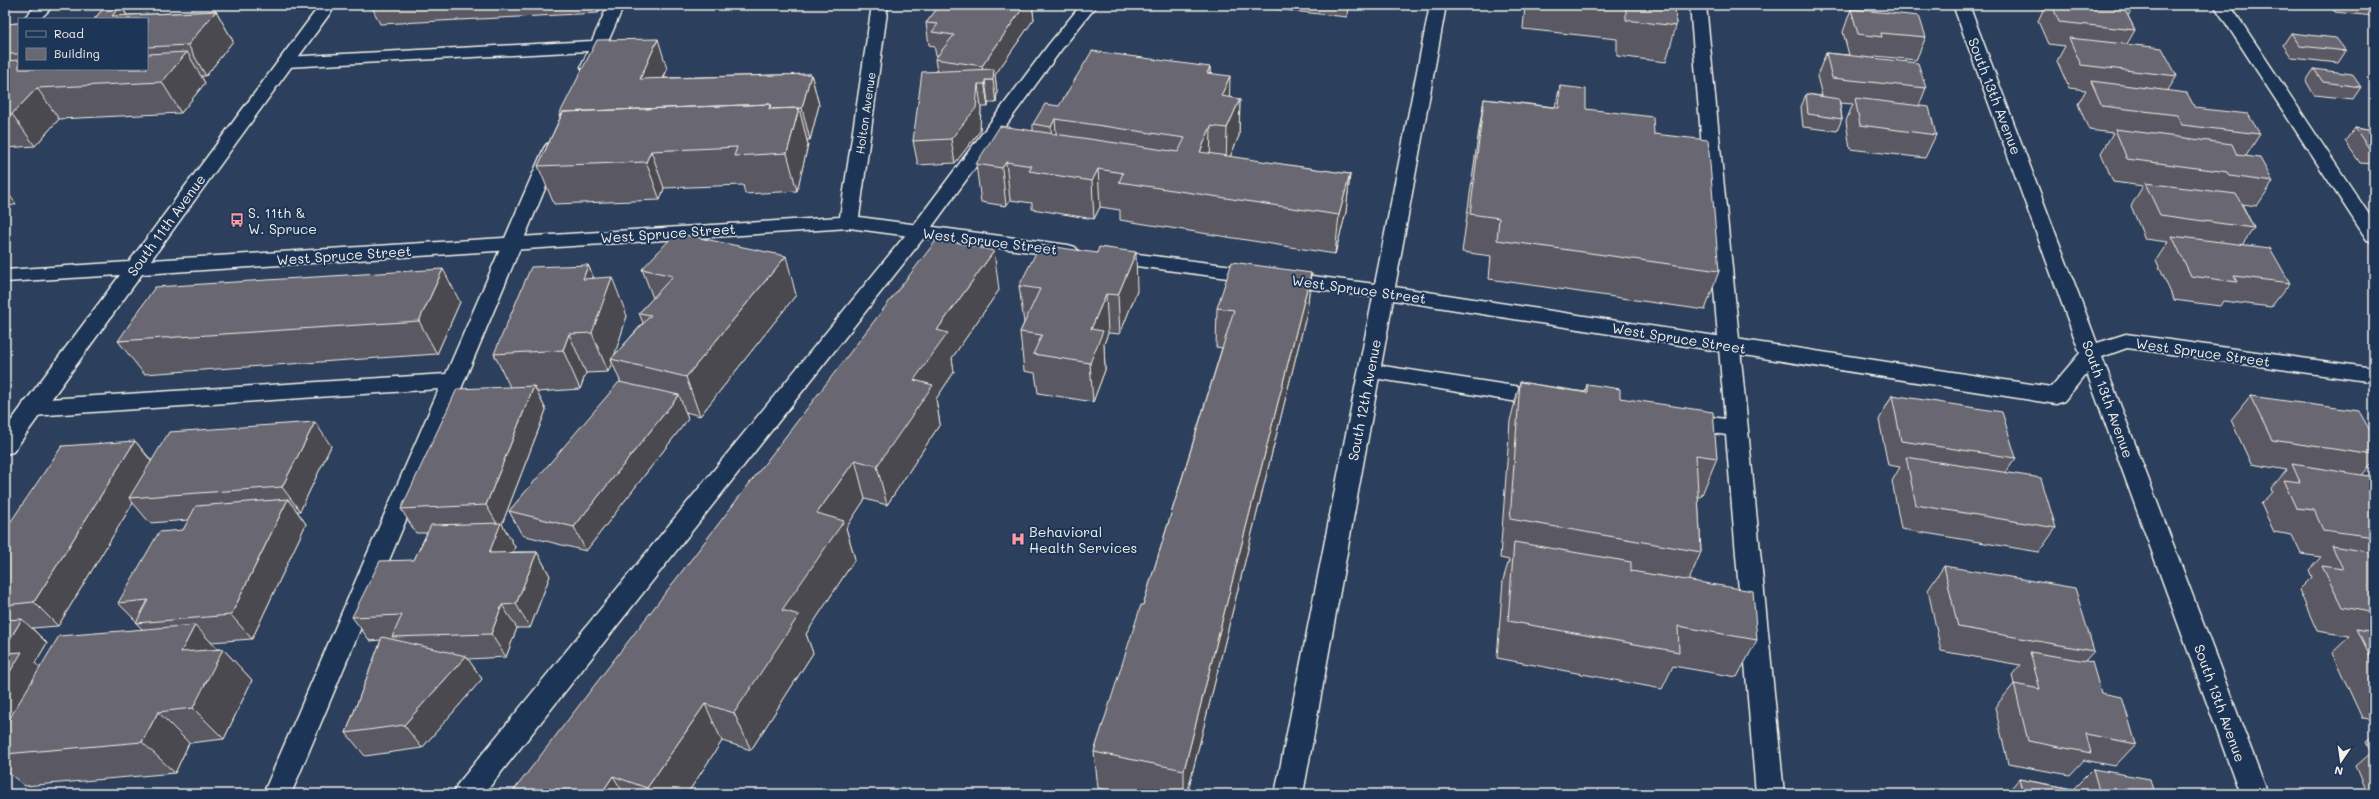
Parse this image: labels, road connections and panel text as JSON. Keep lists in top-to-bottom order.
{
  "streets": {
    "street": [
      "South 13th Avenue",
      "Holton Avenue",
      "South 11th Avenue",
      "West Spruce Street",
      "South 12th Avenue"
    ]
  },
  "crossings": [
    ["South 13th Avenue", "West Spruce Street"],
    ["Holton Avenue", "West Spruce Street"],
    ["South 11th Avenue", "West Spruce Street"],
    ["West Spruce Street", "South 12th Avenue"]
  ],
  "places": {
    "bus stop": ["S. 11th & W. Spruce"],
    "hospital": ["Behavioral Health Services"]
  },
  "legend": ["Road", "Building"],
  "north": "bottom"
}
